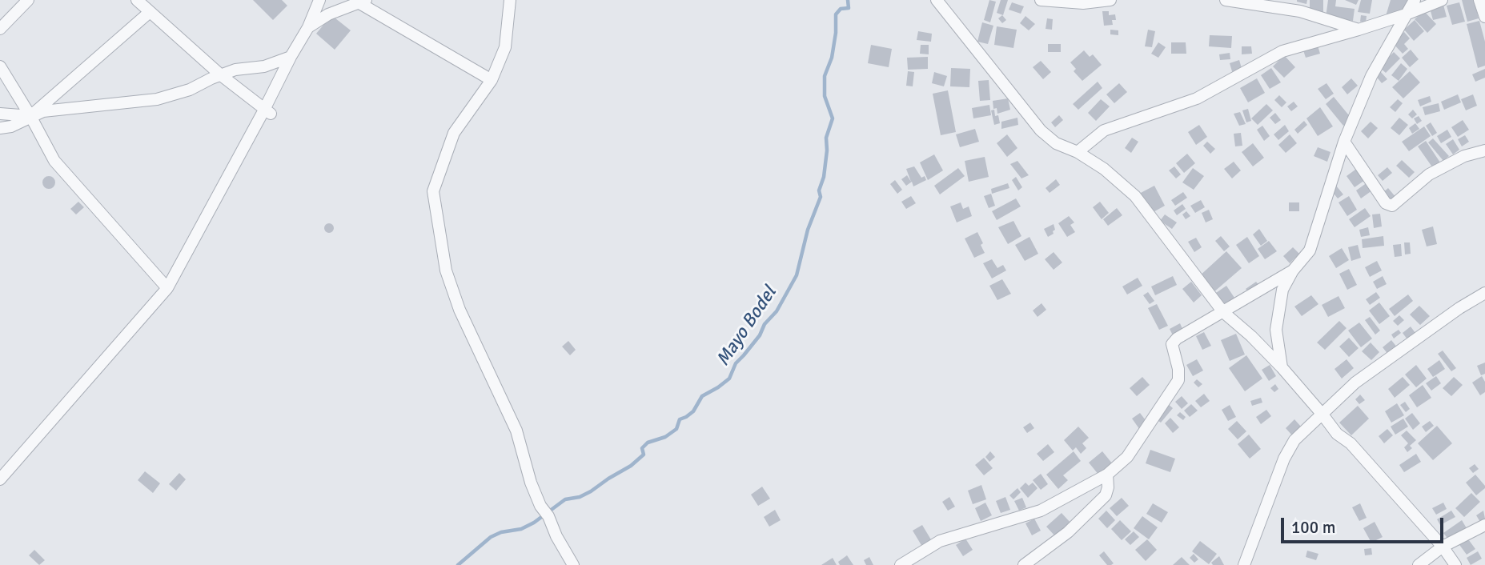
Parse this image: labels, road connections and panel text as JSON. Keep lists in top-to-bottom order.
{
  "water": ["Mayo Bodel"],
  "scale_bar": "100 m"
}
